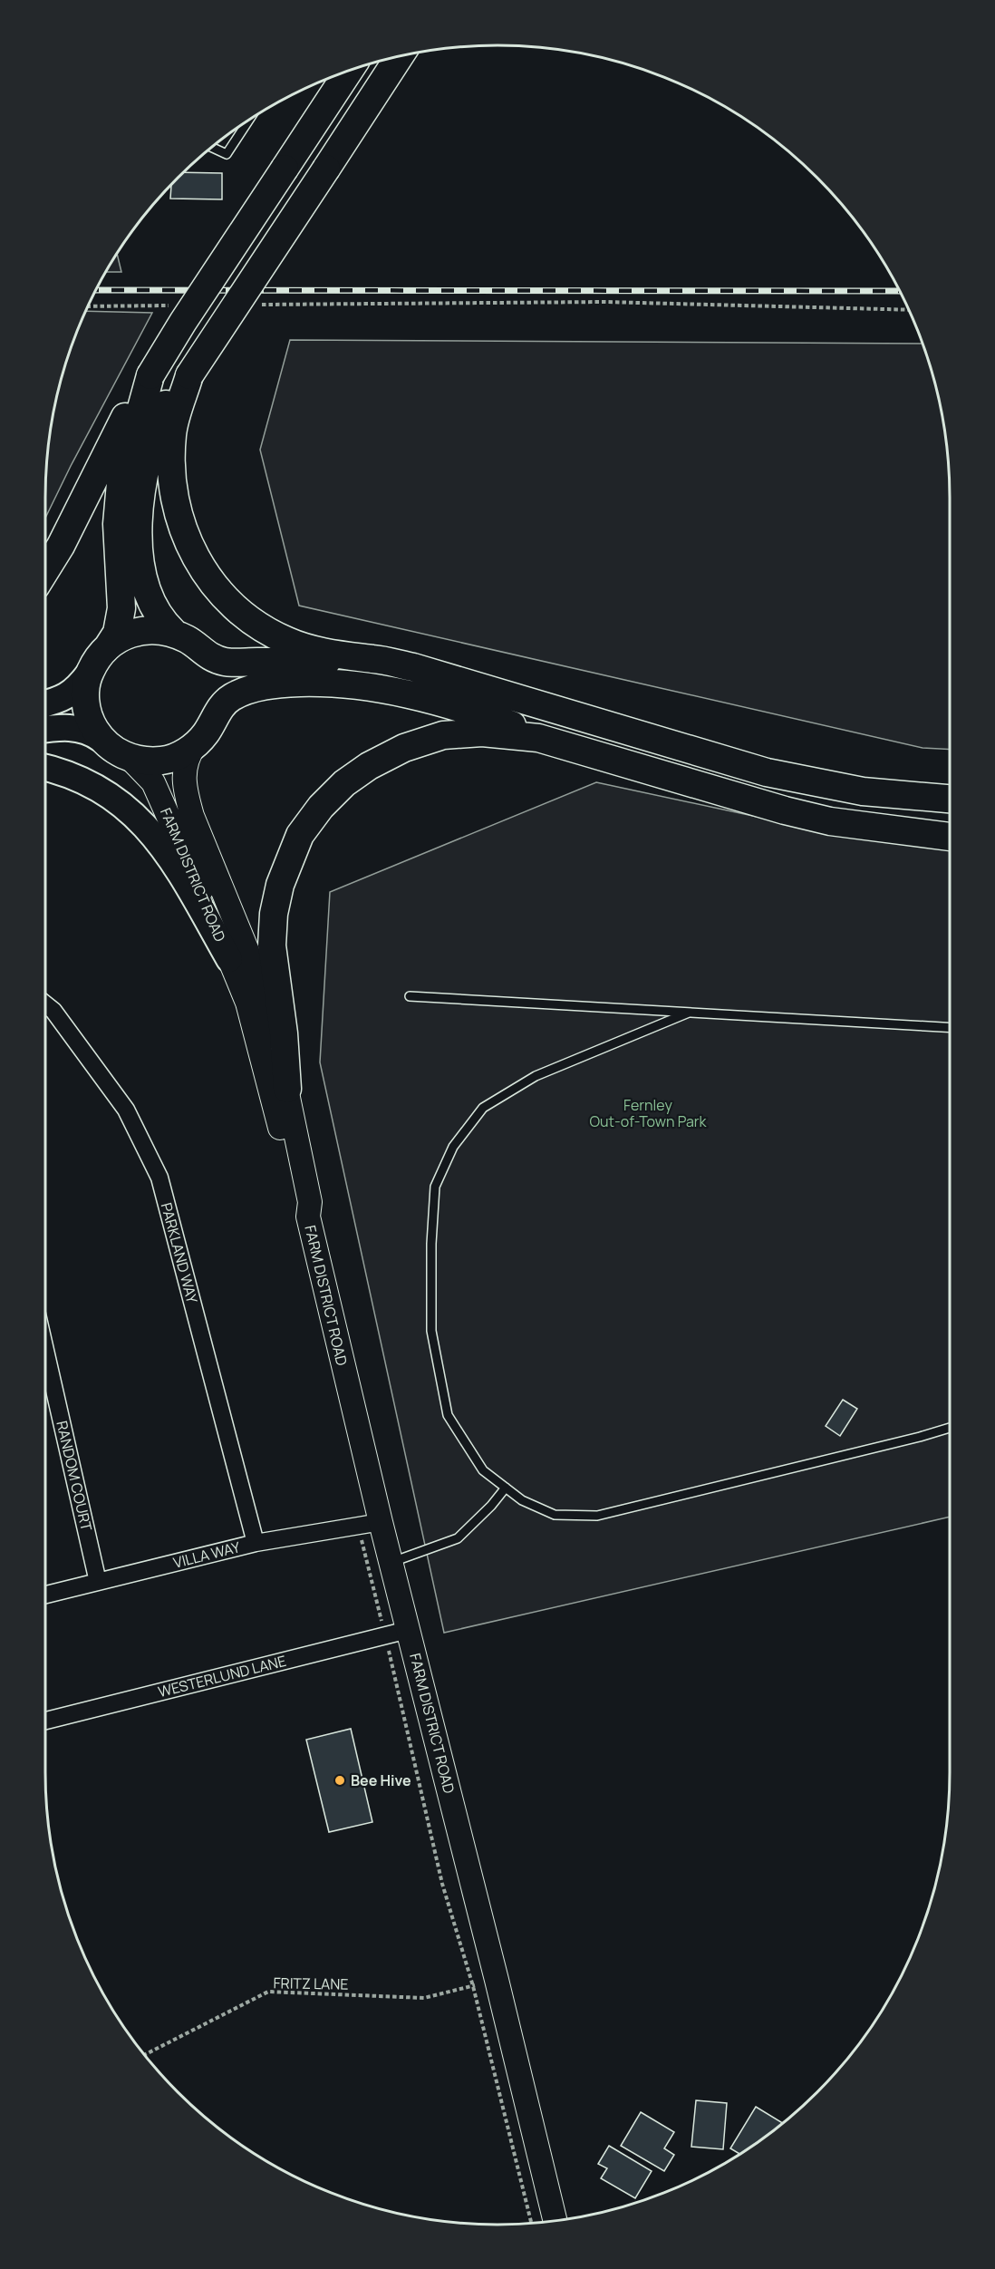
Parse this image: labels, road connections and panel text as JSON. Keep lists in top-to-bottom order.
{
  "streets": {
    "main road": ["FARM DISTRICT ROAD"],
    "street": [
      "PARKLAND WAY",
      "RANDOM COURT",
      "VILLA WAY",
      "WESTERLUND LANE"
    ],
    "path": ["FRITZ LANE"]
  },
  "crossings": [
    ["FARM DISTRICT ROAD", "VILLA WAY"],
    ["FARM DISTRICT ROAD", "WESTERLUND LANE"],
    ["FARM DISTRICT ROAD", "FRITZ LANE"],
    ["PARKLAND WAY", "VILLA WAY"],
    ["RANDOM COURT", "VILLA WAY"]
  ],
  "parks": ["Fernley Out-of-Town Park"],
  "places": ["Bee Hive"]
}
